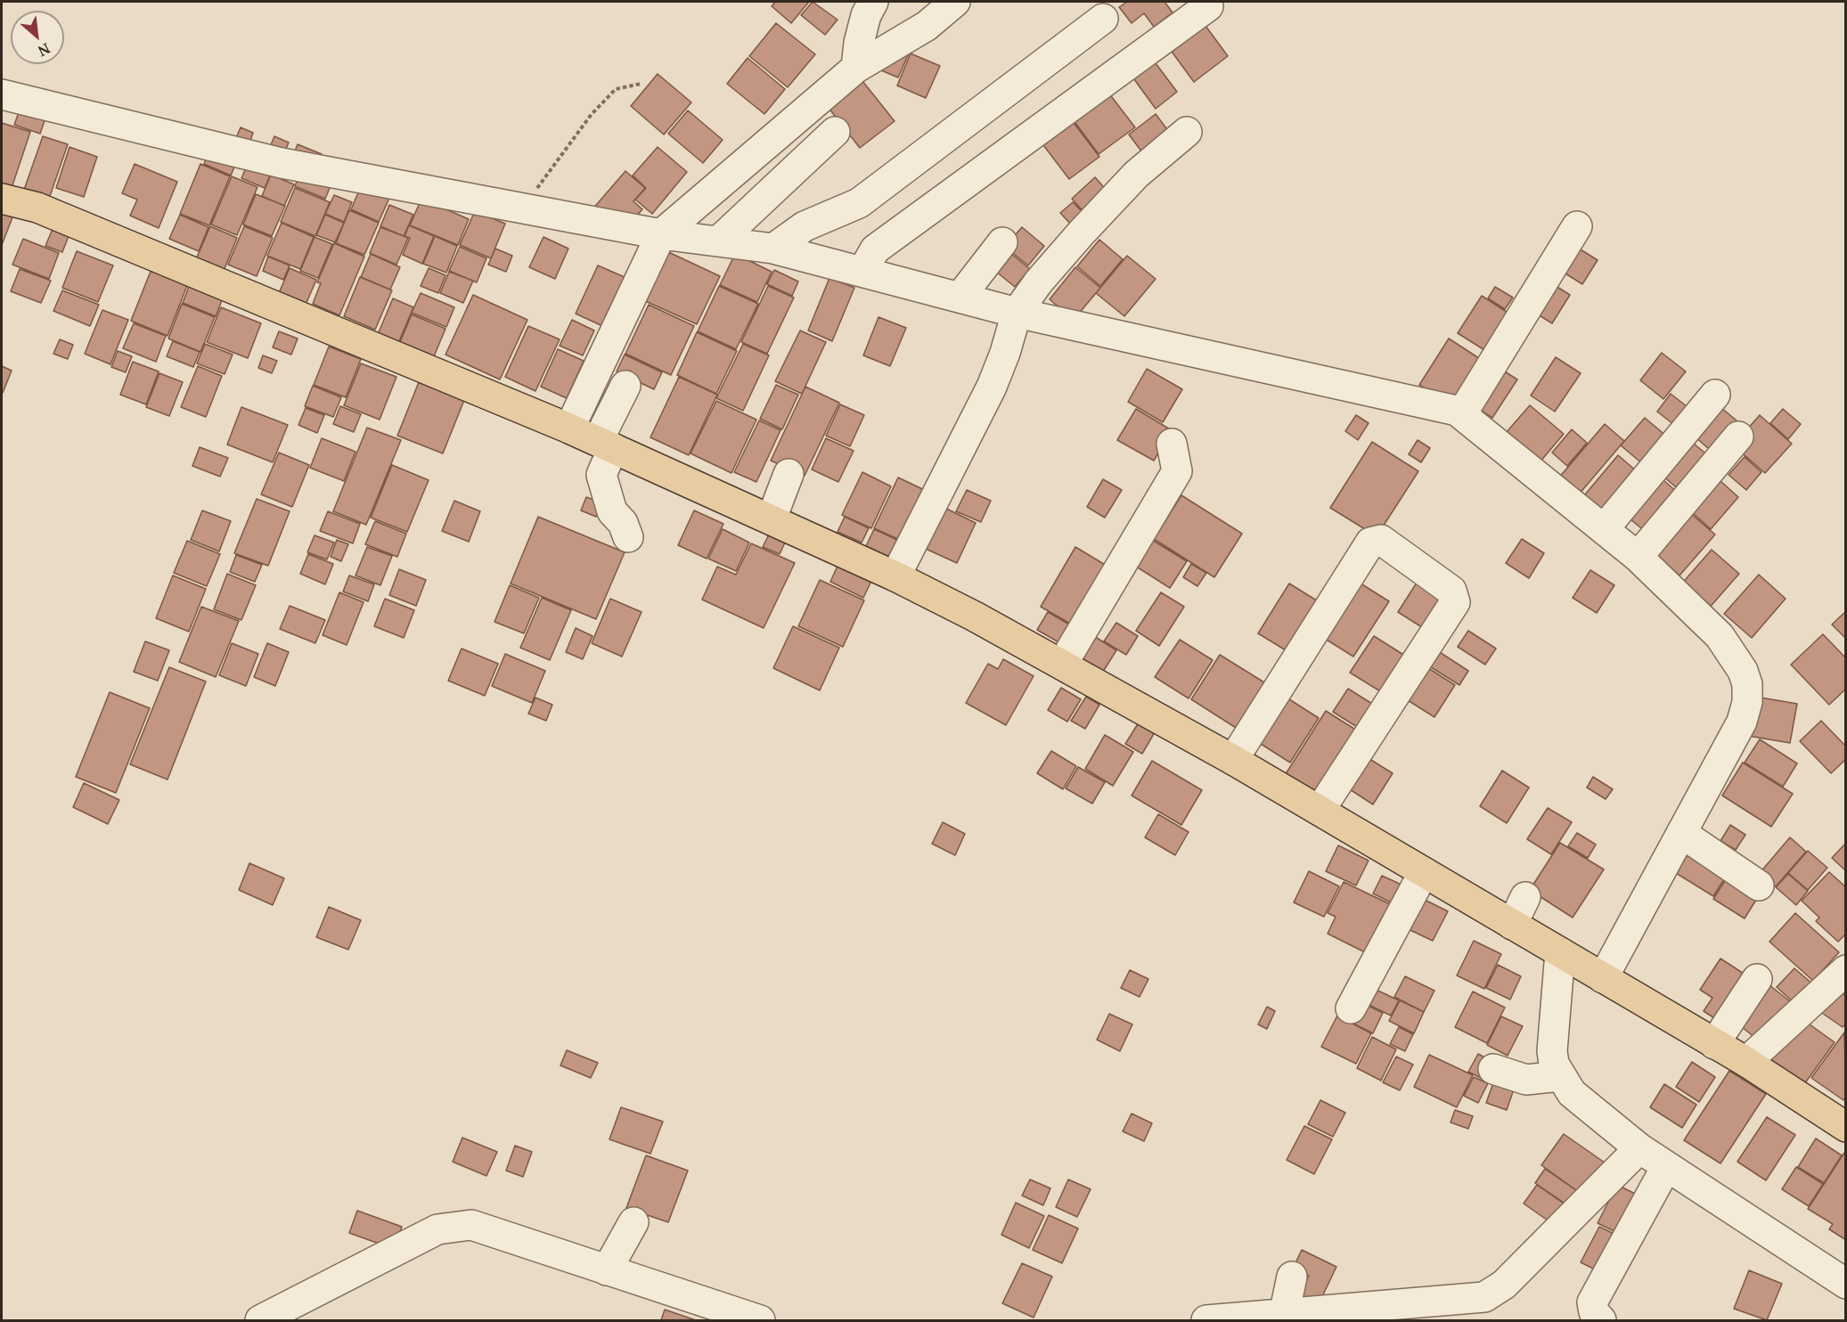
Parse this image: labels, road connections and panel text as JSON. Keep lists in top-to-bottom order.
{
  "north": "bottom right"
}
